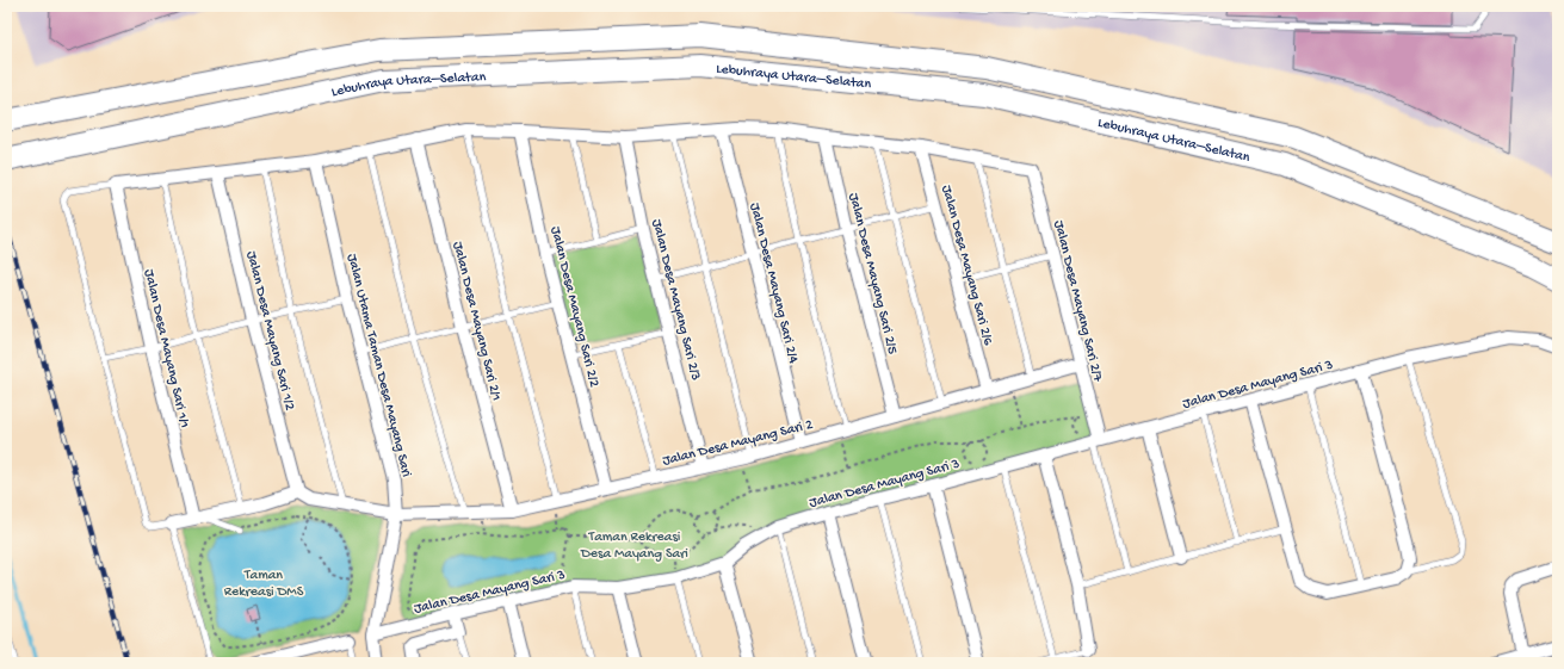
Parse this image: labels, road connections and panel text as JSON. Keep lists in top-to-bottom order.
{
  "streets": {
    "highway": ["Lebuhraya Utara–Selatan"],
    "street": [
      "Jalan Desa Mayang Sari 2/6",
      "Jalan Desa Mayang Sari 2/5",
      "Jalan Desa Mayang Sari 2/4",
      "Jalan Desa Mayang Sari 2/3",
      "Jalan Desa Mayang Sari 2/7",
      "Jalan Desa Mayang Sari 2/2",
      "Jalan Desa Mayang Sari 2/1",
      "Jalan Desa Mayang Sari 1/2",
      "Jalan Desa Mayang Sari 1/1",
      "Jalan Utama Taman Desa Mayang Sari",
      "Jalan Desa Mayang Sari 3",
      "Jalan Desa Mayang Sari 2"
    ]
  },
  "crossings": [
    ["Jalan Desa Mayang Sari 2/6", "Jalan Desa Mayang Sari 2"],
    ["Jalan Desa Mayang Sari 2/5", "Jalan Desa Mayang Sari 2"],
    ["Jalan Desa Mayang Sari 2/4", "Jalan Desa Mayang Sari 2"],
    ["Jalan Desa Mayang Sari 2/3", "Jalan Desa Mayang Sari 2"],
    ["Jalan Desa Mayang Sari 2/7", "Jalan Desa Mayang Sari 3"],
    ["Jalan Desa Mayang Sari 2/7", "Jalan Desa Mayang Sari 2"],
    ["Jalan Desa Mayang Sari 2/2", "Jalan Desa Mayang Sari 2"],
    ["Jalan Desa Mayang Sari 2/1", "Jalan Desa Mayang Sari 2"],
    ["Jalan Desa Mayang Sari 1/2", "Jalan Desa Mayang Sari 2"],
    ["Jalan Utama Taman Desa Mayang Sari", "Jalan Desa Mayang Sari 3"],
    ["Jalan Utama Taman Desa Mayang Sari", "Jalan Desa Mayang Sari 2"]
  ],
  "parks": ["Taman Rekreasi Desa Mayang Sari", "Taman Rekreasi DMS"]
}
